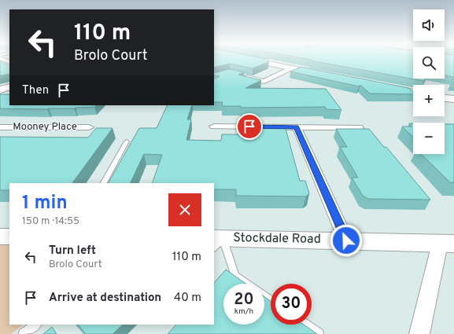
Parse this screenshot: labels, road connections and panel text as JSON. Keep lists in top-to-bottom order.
{
  "streets": {
    "street": ["Mooney Place", "Stockdale Road"]
  },
  "page": {
    "map_buttons": ["+", "−"],
    "turn": ["110 m", "Brolo Court"],
    "then": "Then",
    "heading": ["1 min", "150 m · 14:55"],
    "list": [
      {
        "name": "Turn left",
        "note": "Brolo Court",
        "value": "110 m"
      },
      {
        "name": "Arrive at destination",
        "value": "40 m"
      }
    ],
    "speed": "20 km/h",
    "limit": "30"
  }
}
